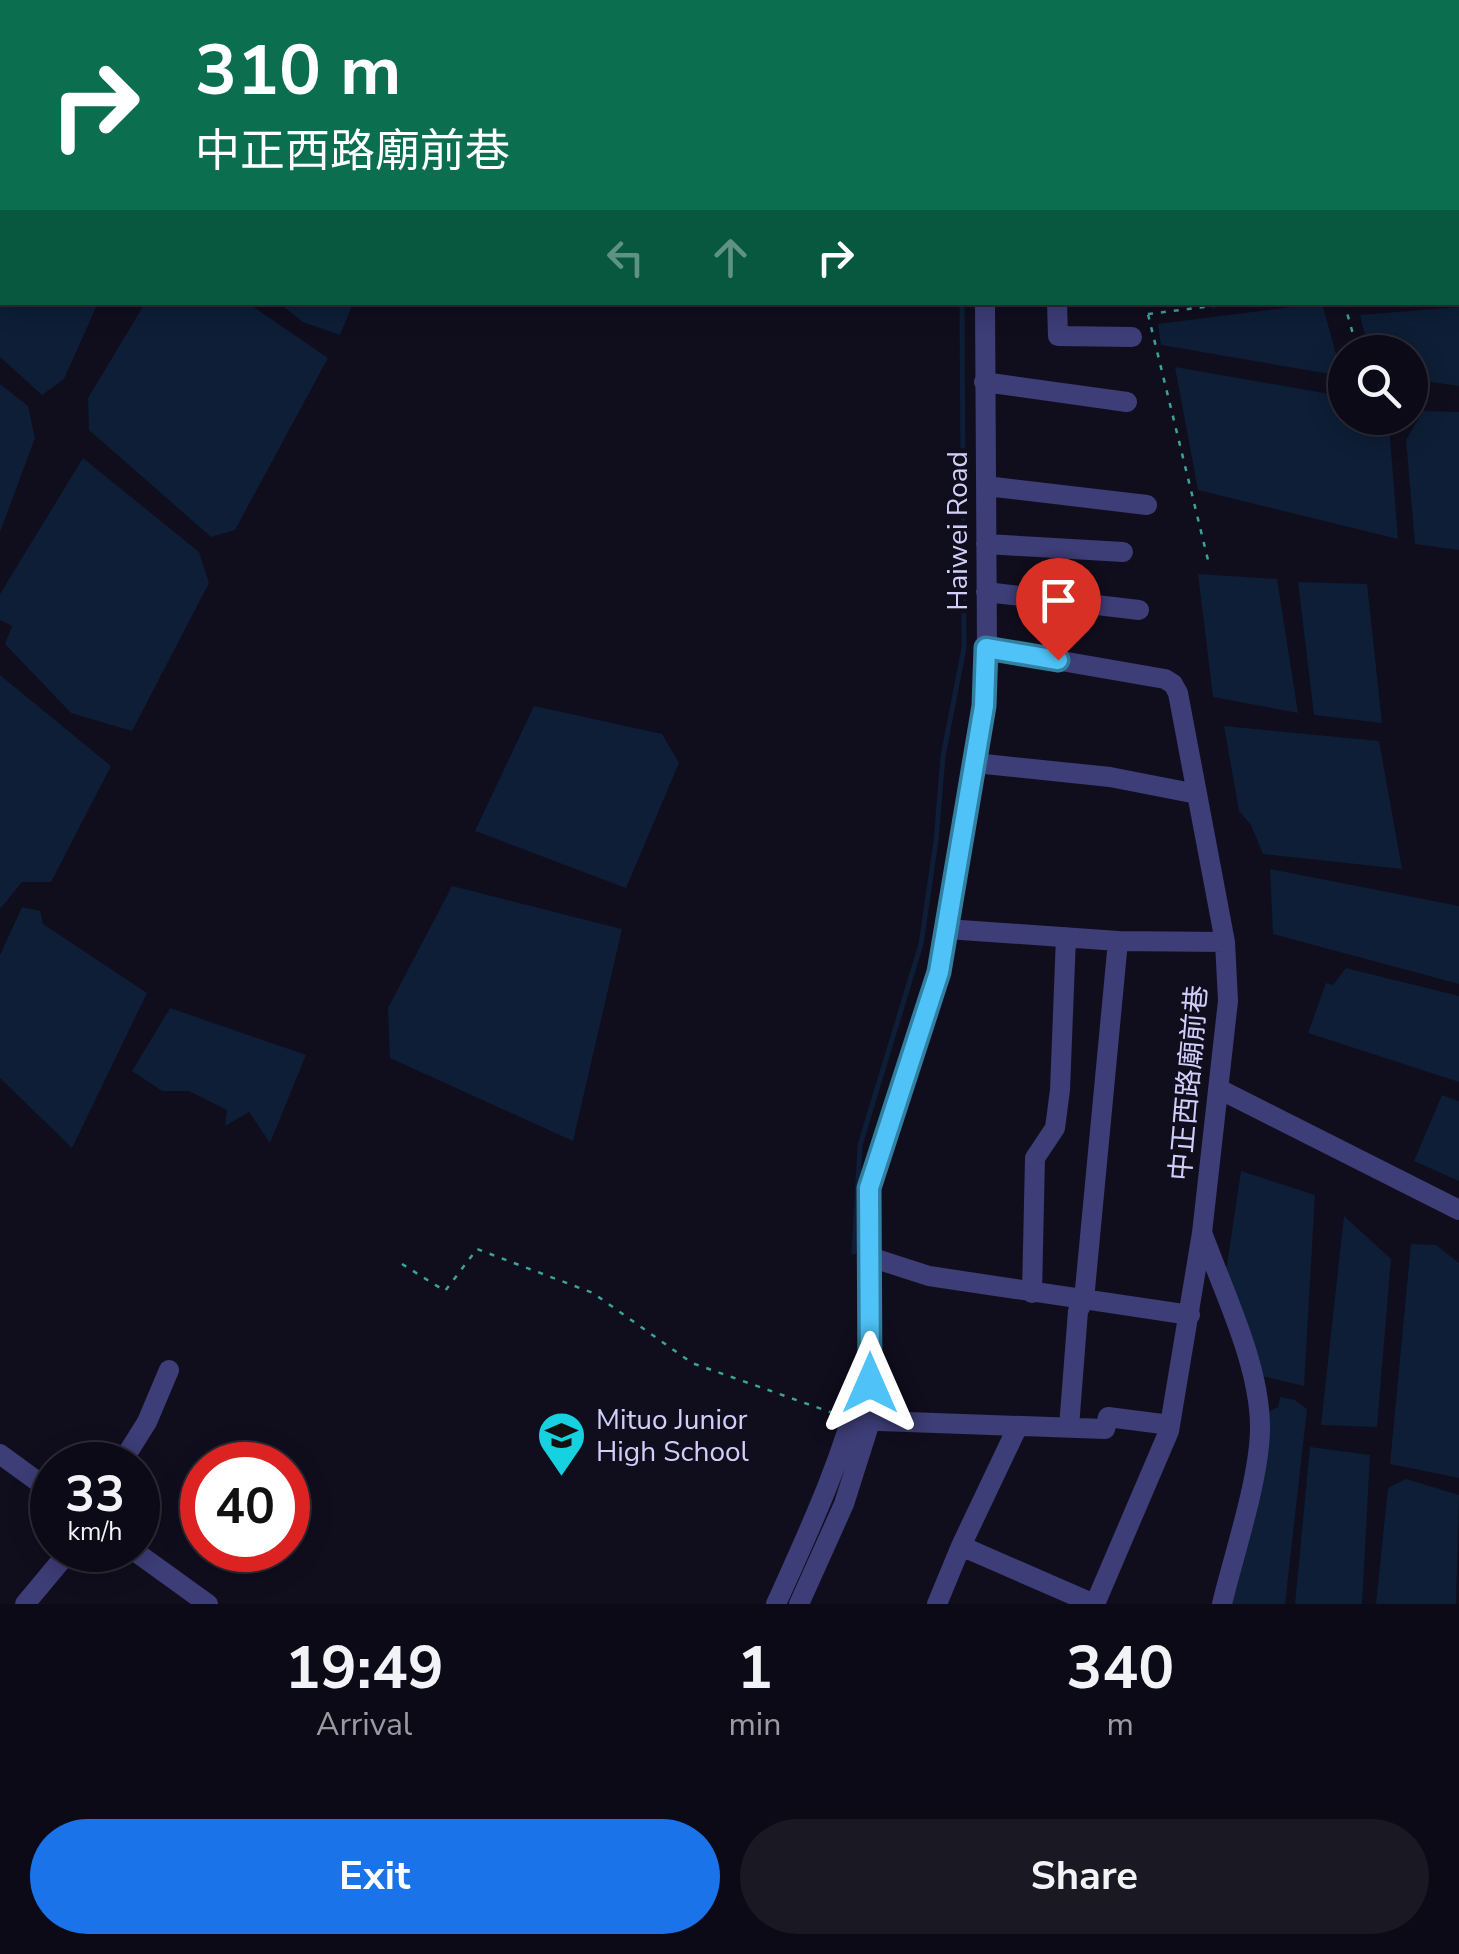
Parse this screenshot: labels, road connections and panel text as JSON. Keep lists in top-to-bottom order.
{
  "streets": {
    "street": ["Haiwei Road", "中正西路廟前巷"]
  },
  "crossings": [
    ["Haiwei Road", "中正西路廟前巷"]
  ],
  "places": {
    "school or university": ["Mituo Junior High School"]
  },
  "page": {
    "turn": ["310 m", "中正西路廟前巷"],
    "speed": "33 km/h",
    "limit": "40",
    "eta": [
      "19:49",
      "Arrival",
      "1",
      "min",
      "340",
      "m"
    ],
    "buttons": ["Exit", "Share"]
  }
}
